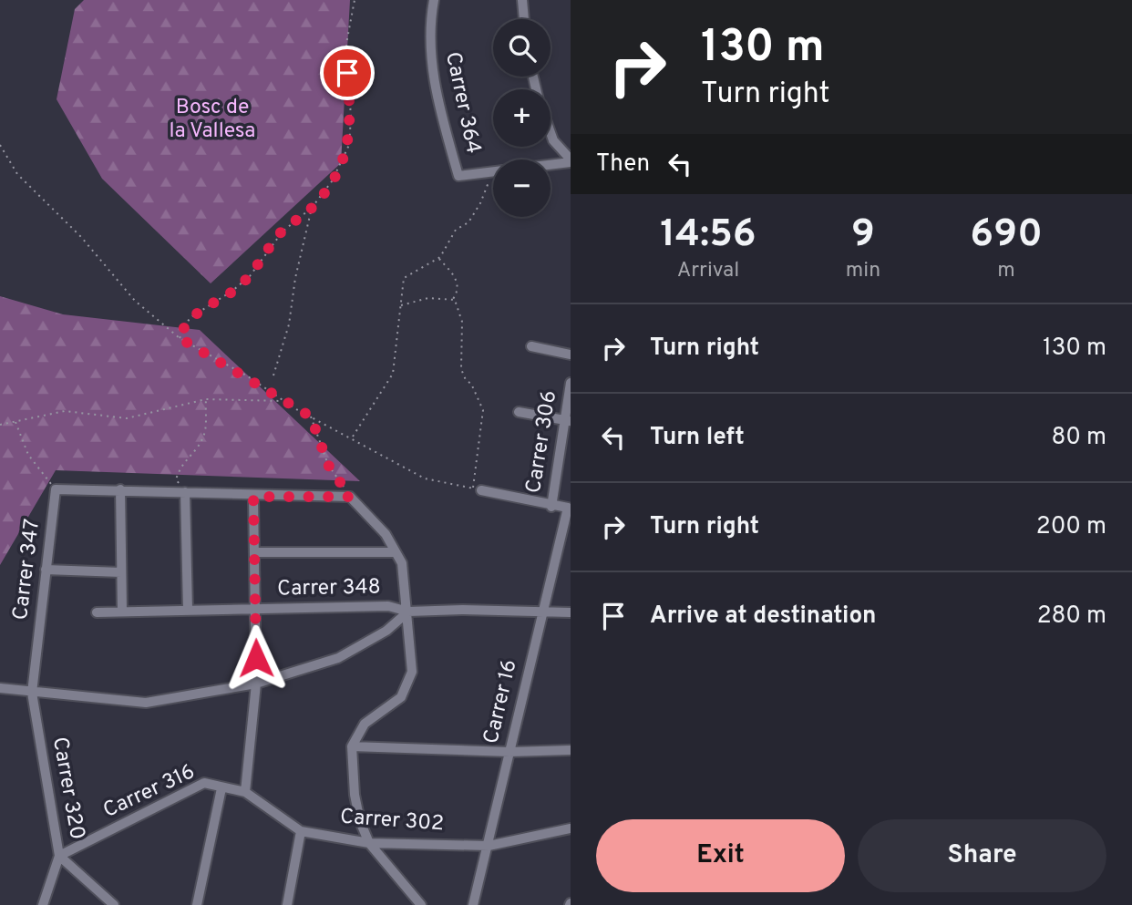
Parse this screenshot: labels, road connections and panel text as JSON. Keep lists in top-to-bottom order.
{
  "streets": {
    "street": [
      "Carrer 364",
      "Carrer 306",
      "Carrer 347",
      "Carrer 348",
      "Carrer 16",
      "Carrer 320",
      "Carrer 316",
      "Carrer 302"
    ]
  },
  "crossings": [
    ["Carrer 347", "Carrer 320"],
    ["Carrer 348", "Carrer 16"],
    ["Carrer 16", "Carrer 302"],
    ["Carrer 320", "Carrer 316"],
    ["Carrer 316", "Carrer 302"]
  ],
  "parks": ["Bosc de la Vallesa"],
  "page": {
    "turn": ["130 m", "Turn right"],
    "map_buttons": ["+", "−"],
    "then": "Then",
    "eta": [
      "14:56",
      "Arrival",
      "9",
      "min",
      "690",
      "m"
    ],
    "list": [
      {
        "name": "Turn right",
        "value": "130 m"
      },
      {
        "name": "Turn left",
        "value": "80 m"
      },
      {
        "name": "Turn right",
        "value": "200 m"
      },
      {
        "name": "Arrive at destination",
        "value": "280 m"
      }
    ],
    "buttons": ["Exit", "Share"]
  }
}
